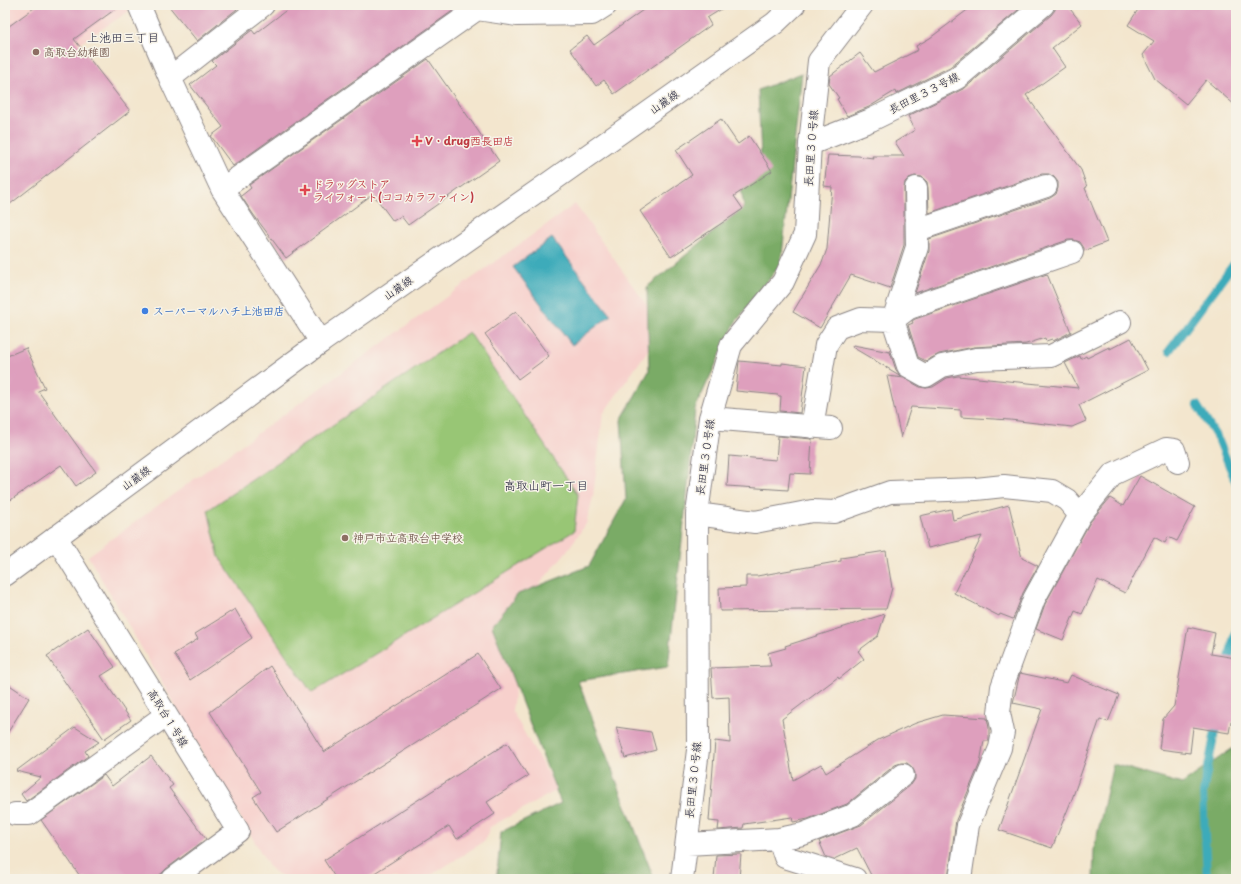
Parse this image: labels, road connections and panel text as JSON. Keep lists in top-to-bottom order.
{
  "streets": {
    "street": [
      "長田里３３号線",
      "山麓線",
      "長田里３０号線",
      "高取台１号線"
    ]
  },
  "crossings": [
    ["長田里３３号線", "長田里３０号線"],
    ["山麓線", "高取台１号線"]
  ],
  "districts": ["上池田三丁目", "高取山町一丁目"],
  "places": {
    "other": ["高取台幼稚園", "スーパーマルハチ上池田店", "神戸市立高取台中学校"],
    "health": ["V・drug西長田店", "ドラッグストア ライフォート(ココカラファイン)"]
  }
}
